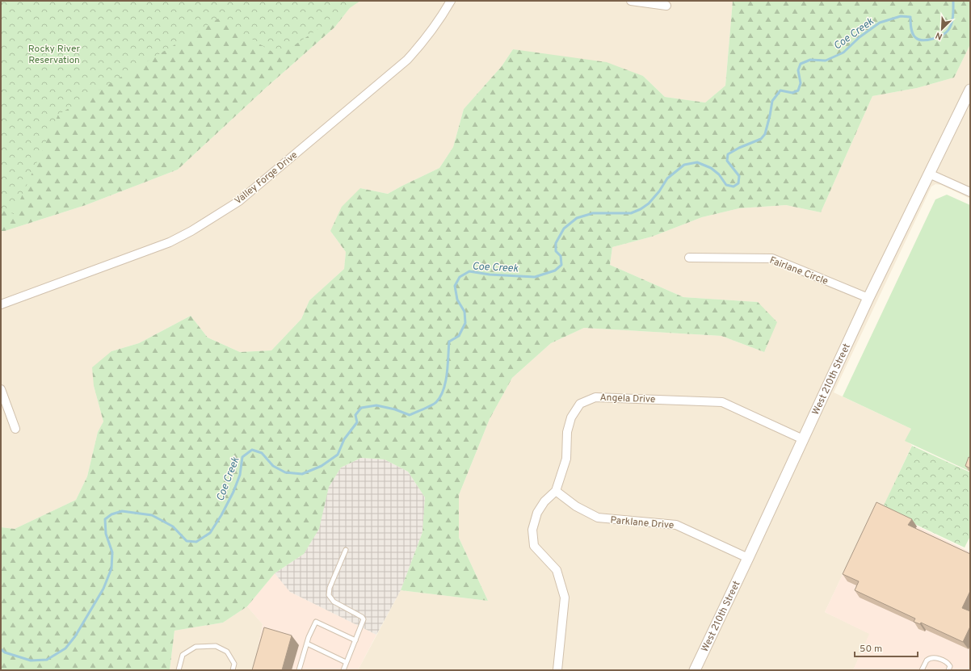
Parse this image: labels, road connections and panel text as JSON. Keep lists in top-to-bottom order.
{
  "streets": {
    "street": [
      "Valley Forge Drive",
      "Fairlane Circle",
      "West 210th Street",
      "Angela Drive",
      "Parklane Drive"
    ]
  },
  "crossings": [
    ["Fairlane Circle", "West 210th Street"],
    ["West 210th Street", "Angela Drive"],
    ["West 210th Street", "Parklane Drive"],
    ["Angela Drive", "Parklane Drive"]
  ],
  "water": ["Coe Creek"],
  "parks": ["Rocky River Reservation"],
  "scale_bar": "50 m",
  "north": "bottom left"
}
